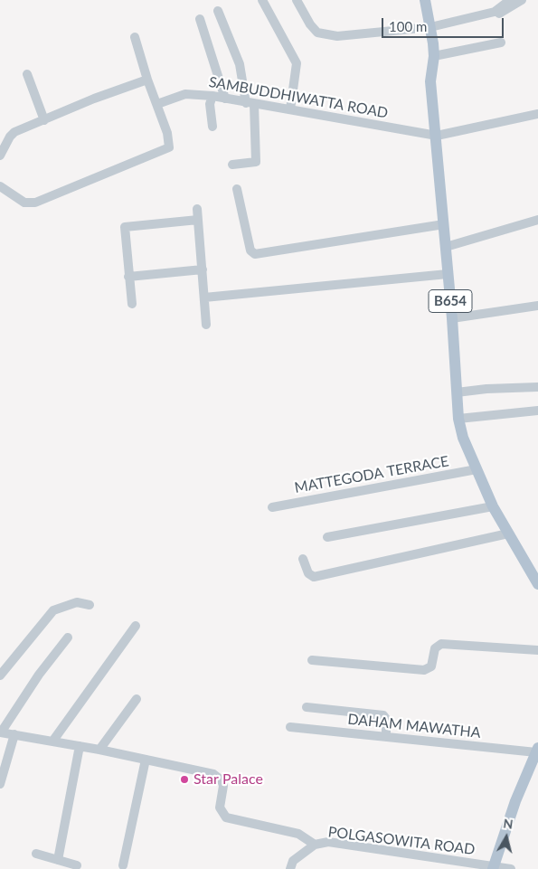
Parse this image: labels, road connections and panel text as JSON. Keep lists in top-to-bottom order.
{
  "streets": {
    "main road": ["B654"],
    "street": [
      "SAMBUDDHIWATTA ROAD",
      "MATTEGODA TERRACE",
      "DAHAM MAWATHA",
      "POLGASOWITA ROAD"
    ]
  },
  "crossings": [
    ["SAMBUDDHIWATTA ROAD", "B654"],
    ["B654", "MATTEGODA TERRACE"]
  ],
  "places": ["Star Palace"],
  "scale_bar": "100 m",
  "north": "top"
}
